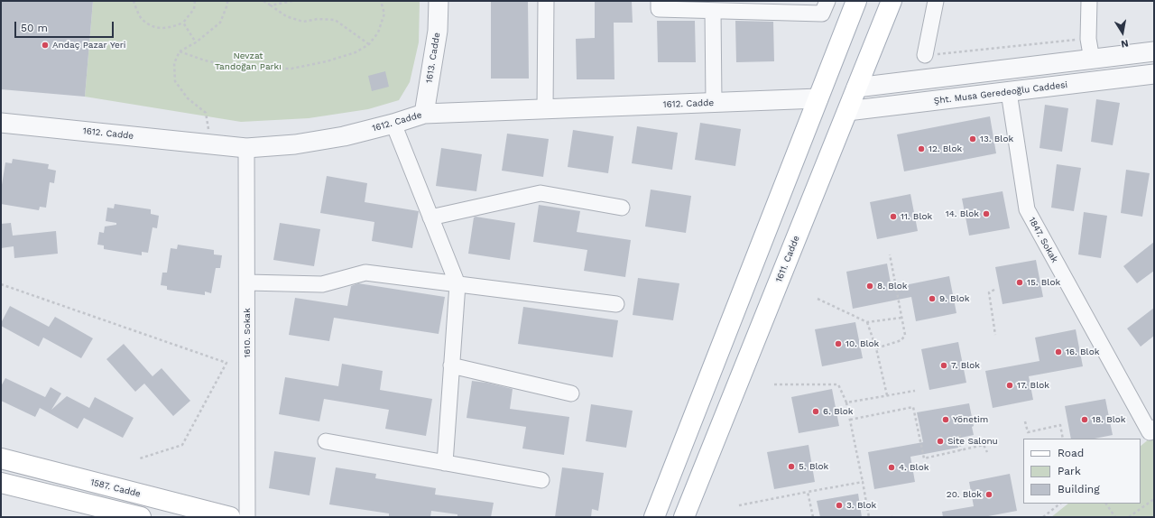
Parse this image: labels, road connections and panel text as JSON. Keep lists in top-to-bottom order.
{
  "streets": {
    "main road": ["1611. Cadde", "1587. Cadde"],
    "street": [
      "1613. Cadde",
      "Şht. Musa Geredeoğlu Caddesi",
      "1612. Cadde",
      "1847. Sokak",
      "1610. Sokak"
    ]
  },
  "crossings": [
    ["1613. Cadde", "1612. Cadde"],
    ["Şht. Musa Geredeoğlu Caddesi", "1847. Sokak"],
    ["Şht. Musa Geredeoğlu Caddesi", "1611. Cadde"],
    ["1612. Cadde", "1610. Sokak"]
  ],
  "parks": ["Nevzat Tandoğan Parkı"],
  "places": [
    "Andaç Pazar Yeri",
    "13. Blok",
    "12. Blok",
    "14. Blok",
    "11. Blok",
    "15. Blok",
    "8. Blok",
    "9. Blok",
    "10. Blok",
    "16. Blok",
    "7. Blok",
    "17. Blok",
    "6. Blok",
    "Yönetim",
    "18. Blok",
    "Site Salonu",
    "5. Blok",
    "4. Blok",
    "20. Blok",
    "3. Blok"
  ],
  "legend": ["Road", "Park", "Building"],
  "scale_bar": "50 m",
  "north": "bottom"
}
